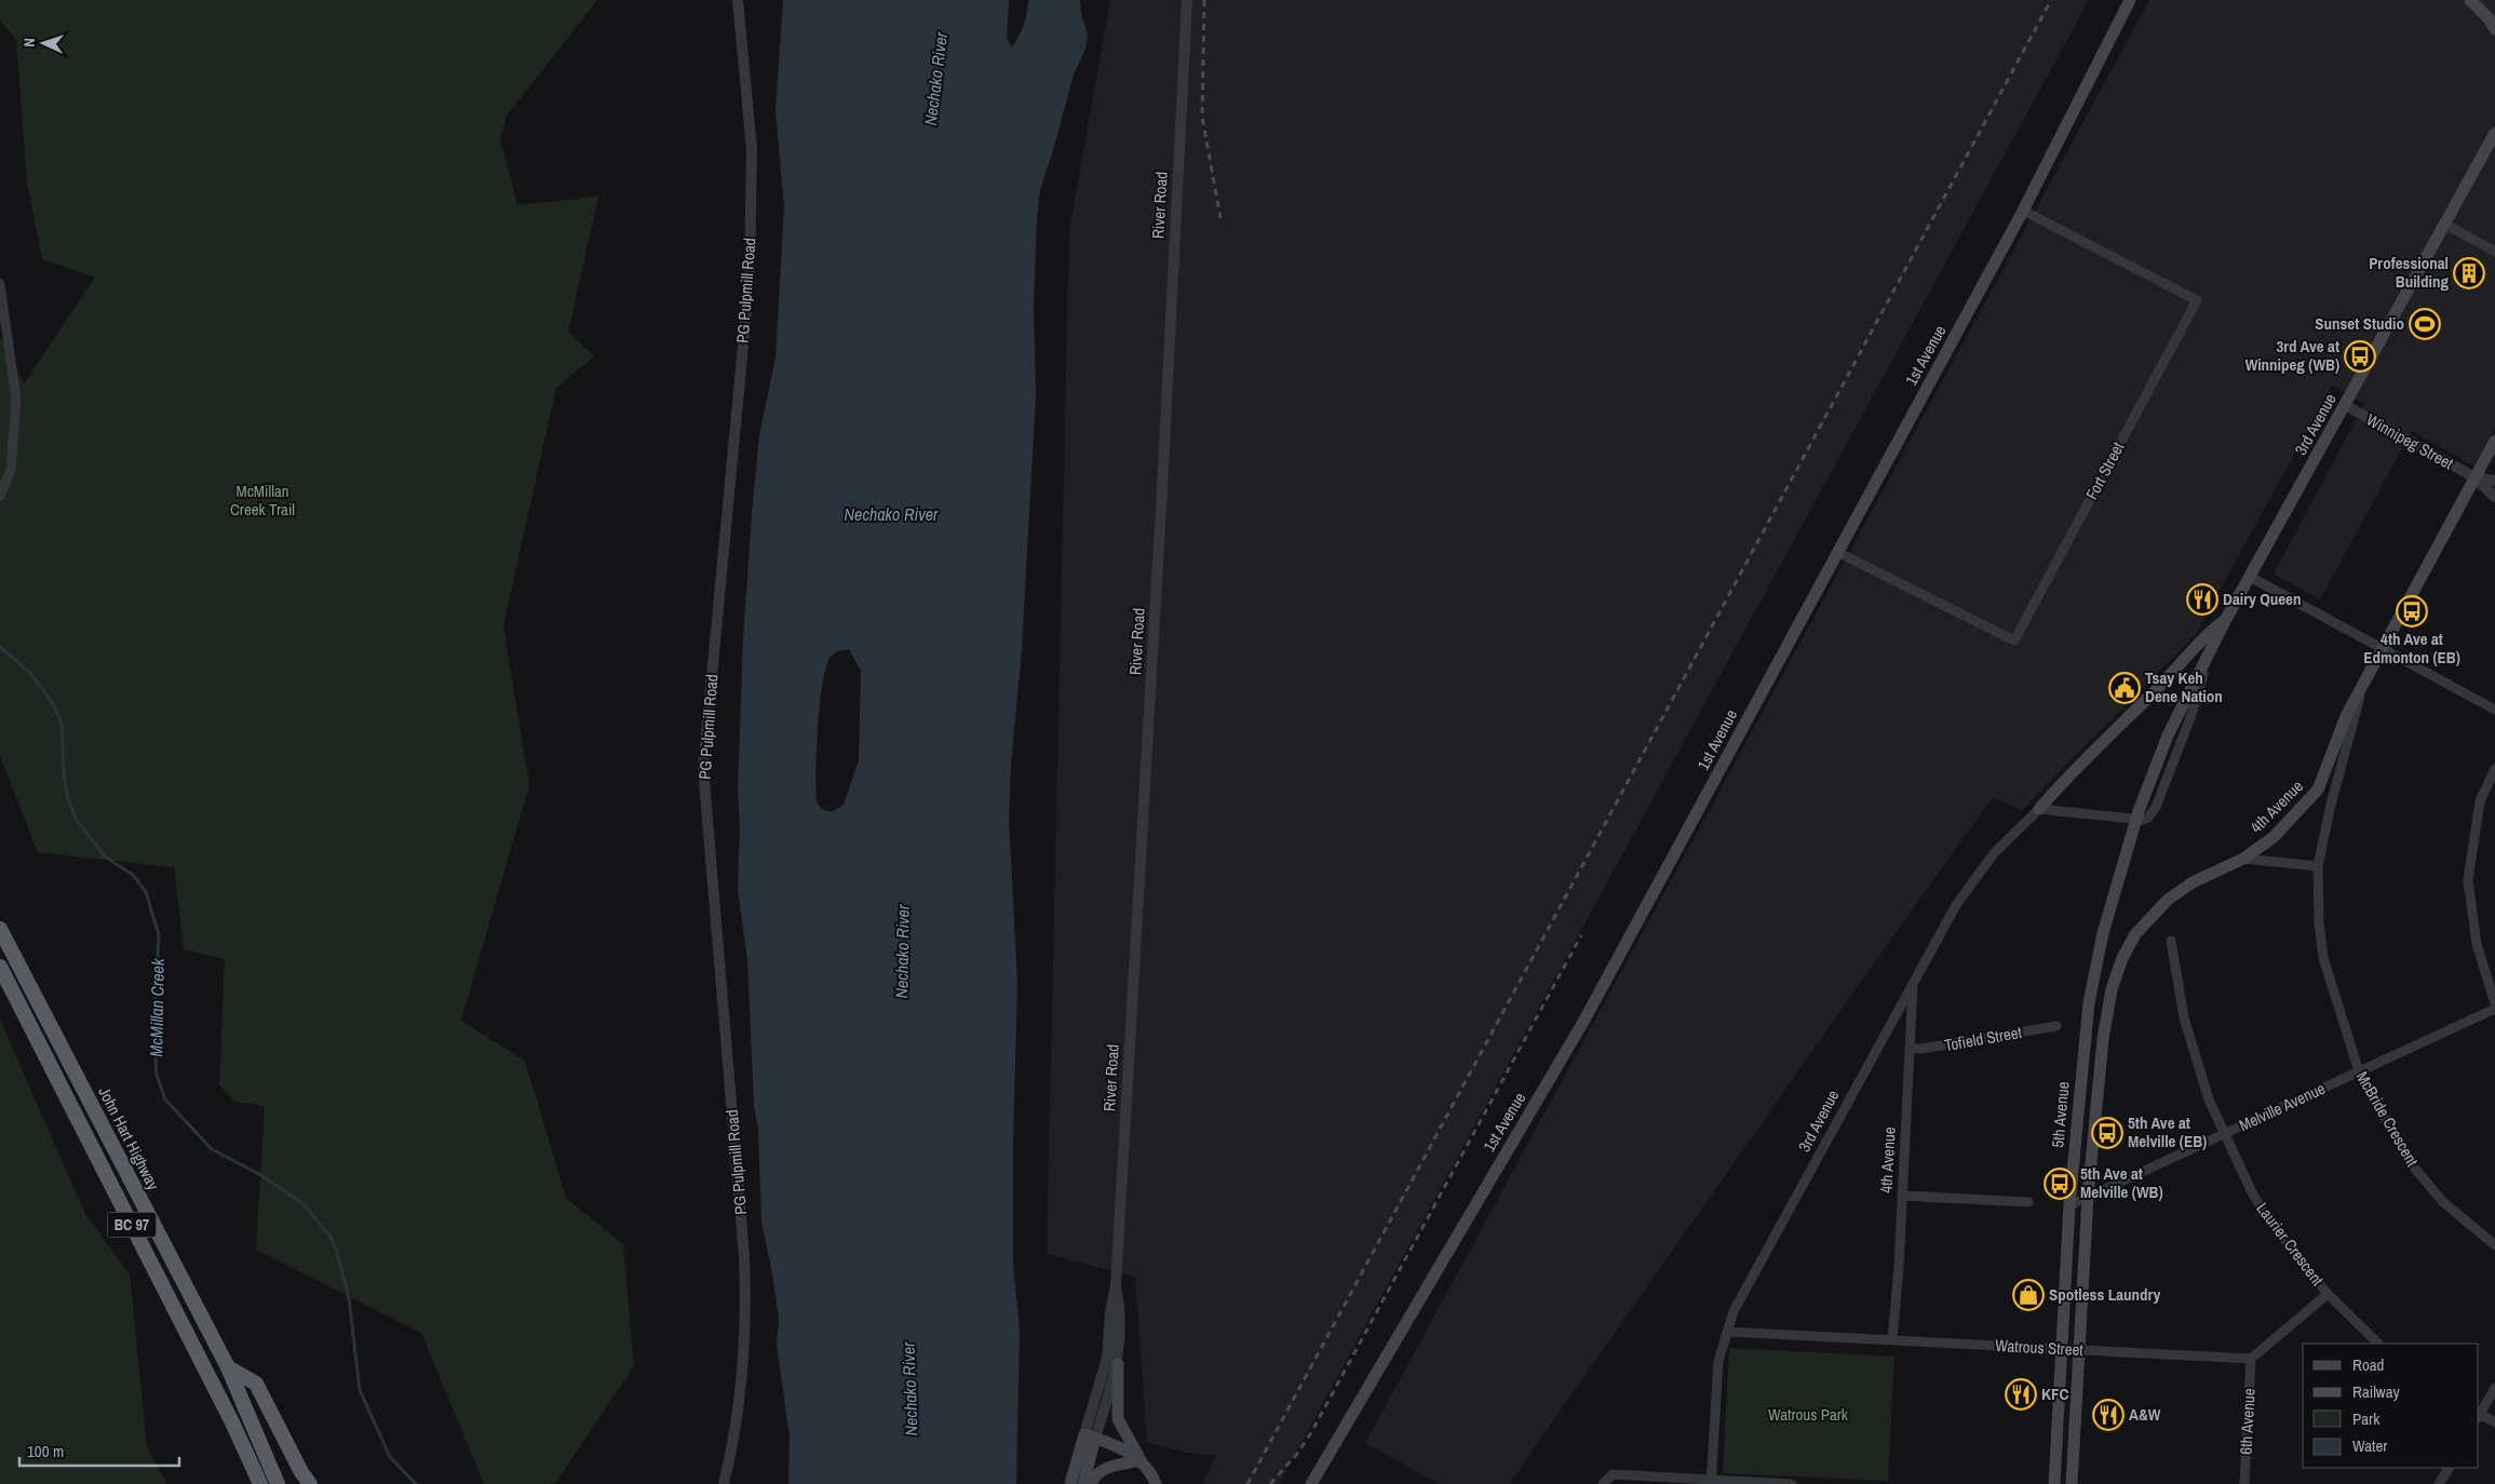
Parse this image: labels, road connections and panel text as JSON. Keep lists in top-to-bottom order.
{
  "streets": {
    "highway": ["John Hart Highway", "BC 97"],
    "main road": [
      "River Road",
      "1st Avenue",
      "3rd Avenue",
      "4th Avenue",
      "5th Avenue"
    ],
    "street": [
      "PG Pulpmill Road",
      "Winnipeg Street",
      "Fort Street",
      "Tofield Street",
      "Melville Avenue",
      "McBride Crescent",
      "Laurier Crescent",
      "Watrous Street",
      "6th Avenue"
    ]
  },
  "crossings": [
    ["1st Avenue", "Fort Street"],
    ["3rd Avenue", "Winnipeg Street"],
    ["3rd Avenue", "4th Avenue"],
    ["3rd Avenue", "5th Avenue"],
    ["3rd Avenue", "Watrous Street"],
    ["Winnipeg Street", "4th Avenue"],
    ["4th Avenue", "Tofield Street"],
    ["4th Avenue", "Melville Avenue"],
    ["4th Avenue", "McBride Crescent"],
    ["4th Avenue", "Watrous Street"],
    ["Melville Avenue", "5th Avenue"],
    ["Melville Avenue", "McBride Crescent"],
    ["Melville Avenue", "Laurier Crescent"],
    ["5th Avenue", "Watrous Street"],
    ["Watrous Street", "6th Avenue"]
  ],
  "water": ["Nechako River", "McMillan Creek"],
  "parks": ["McMillan Creek Trail", "Watrous Park"],
  "places": {
    "building": ["Professional Building"],
    "sports": ["Sunset Studio"],
    "bus stop": [
      "3rd Ave at Winnipeg (WB)",
      "4th Ave at Edmonton (EB)",
      "5th Ave at Melville (EB)",
      "5th Ave at Melville (WB)"
    ],
    "restaurant": ["Dairy Queen", "KFC", "A&W"],
    "public building": ["Tsay Keh Dene Nation"],
    "shop": ["Spotless Laundry"]
  },
  "legend": [
    "Road",
    "Railway",
    "Park",
    "Water"
  ],
  "scale_bar": "100 m",
  "north": "left"
}
